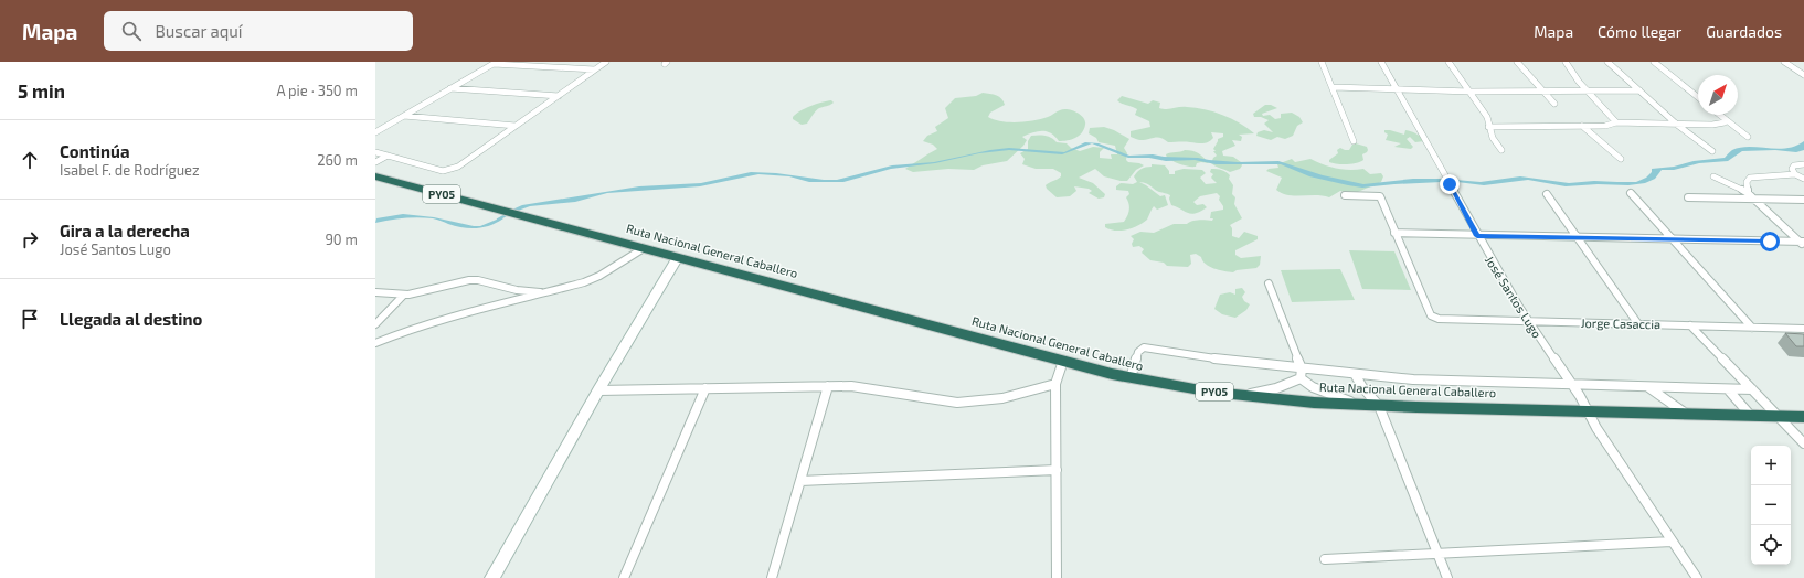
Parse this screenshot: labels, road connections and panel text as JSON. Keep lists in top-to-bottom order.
{
  "streets": {
    "highway": ["PY05", "Ruta Nacional General Caballero"],
    "street": ["José Santos Lugo", "Jorge Casaccia"]
  },
  "crossings": [
    ["Ruta Nacional General Caballero", "José Santos Lugo"],
    ["José Santos Lugo", "Jorge Casaccia"]
  ],
  "north": "top right",
  "page": {
    "header": "Mapa",
    "search": "Buscar aquí",
    "nav": ["Mapa", "Cómo llegar", "Guardados"],
    "heading": ["5 min", "A pie · 350 m"],
    "list": [
      ["Continúa", "Isabel F. de Rodríguez", "260 m"],
      ["Gira a la derecha", "José Santos Lugo", "90 m"],
      "Llegada al destino"
    ],
    "map_buttons": ["+", "−"]
  }
}
